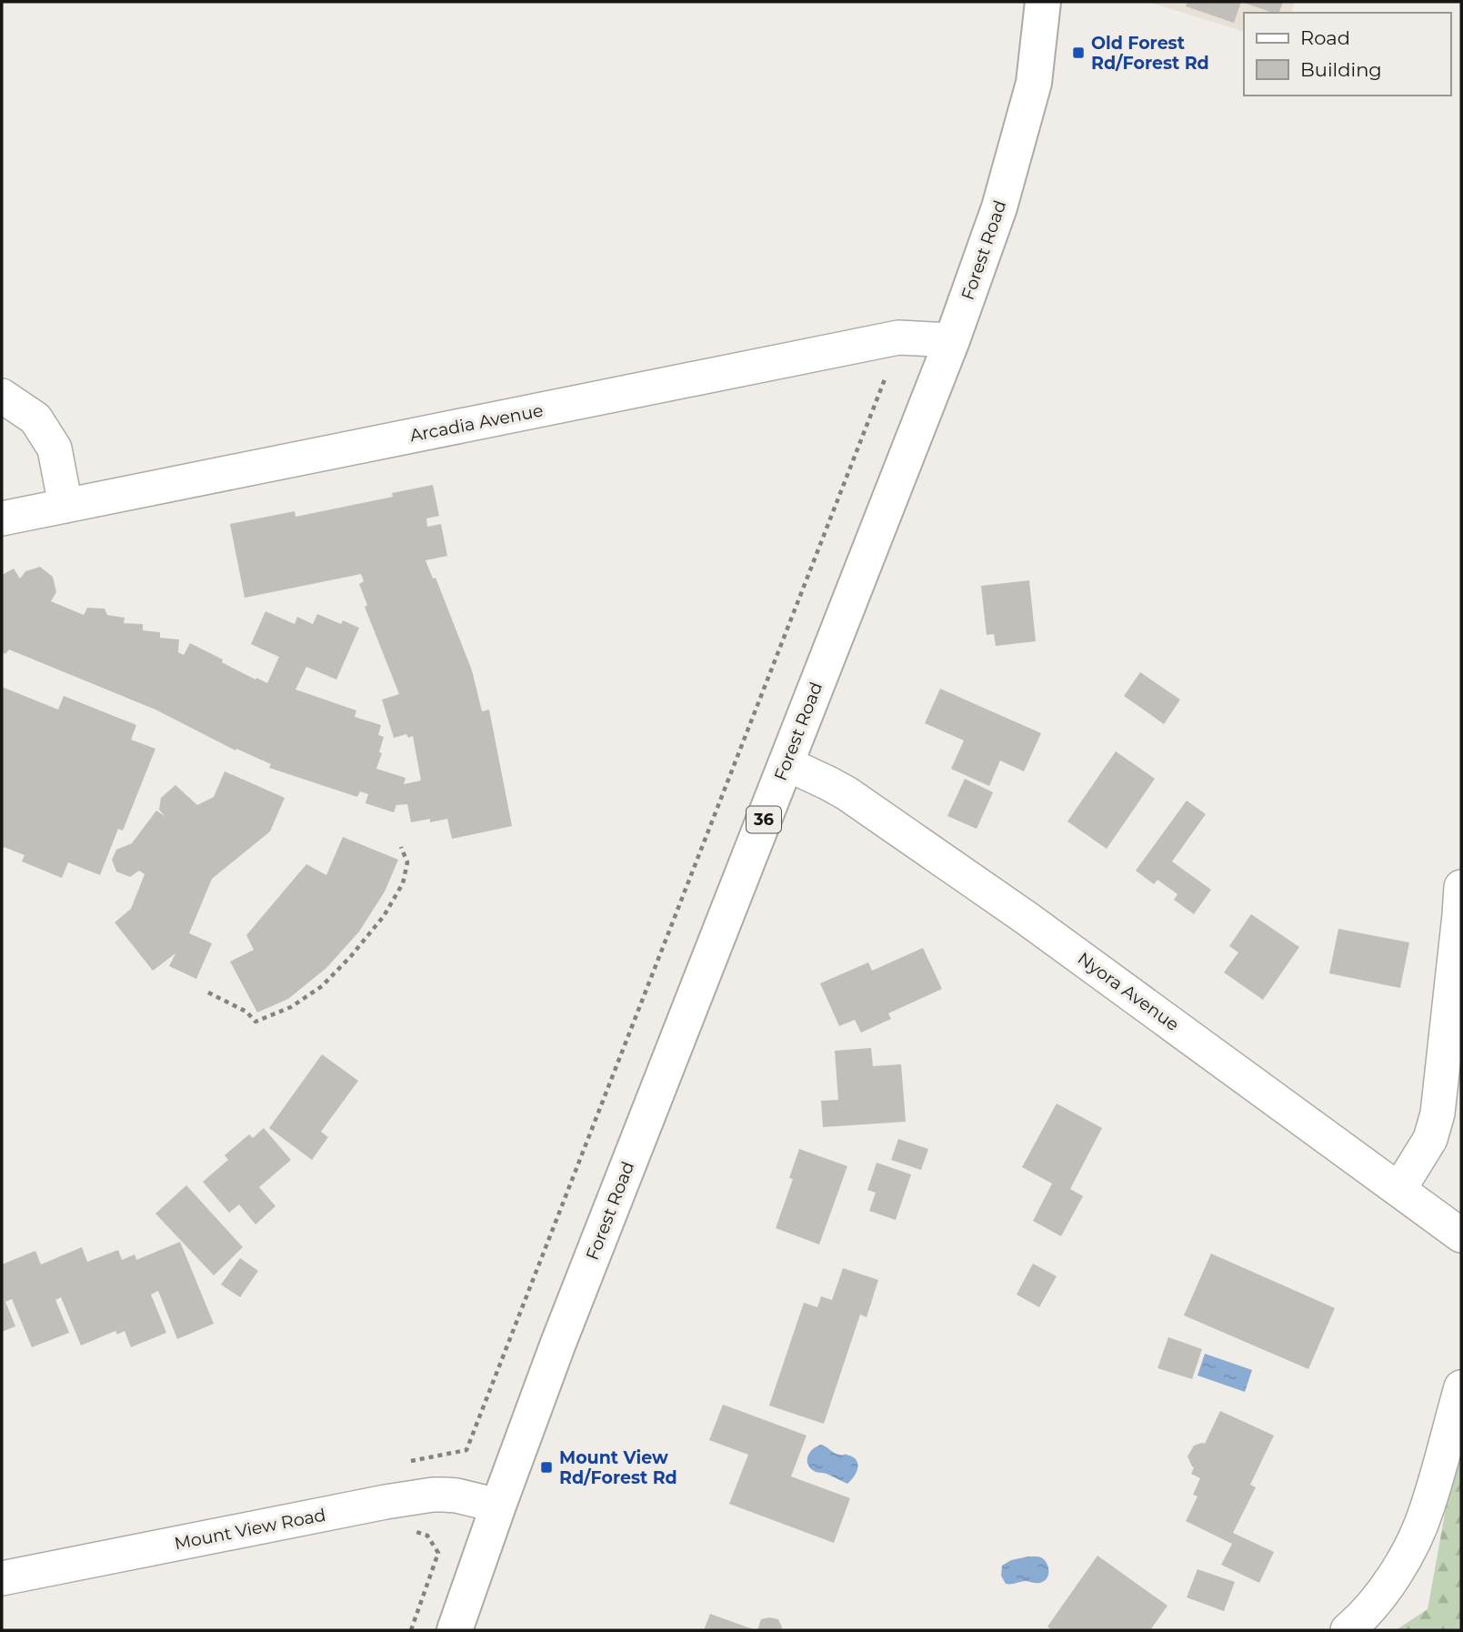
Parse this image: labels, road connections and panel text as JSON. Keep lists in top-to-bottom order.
{
  "streets": {
    "main road": ["Forest Road", "36"],
    "street": ["Arcadia Avenue", "Nyora Avenue", "Mount View Road"]
  },
  "crossings": [
    ["Forest Road", "Arcadia Avenue"],
    ["Forest Road", "Nyora Avenue"],
    ["Forest Road", "Mount View Road"]
  ],
  "places": {
    "transit": ["Old Forest Rd/Forest Rd", "Mount View Rd/Forest Rd"]
  },
  "legend": ["Road", "Building"]
}
